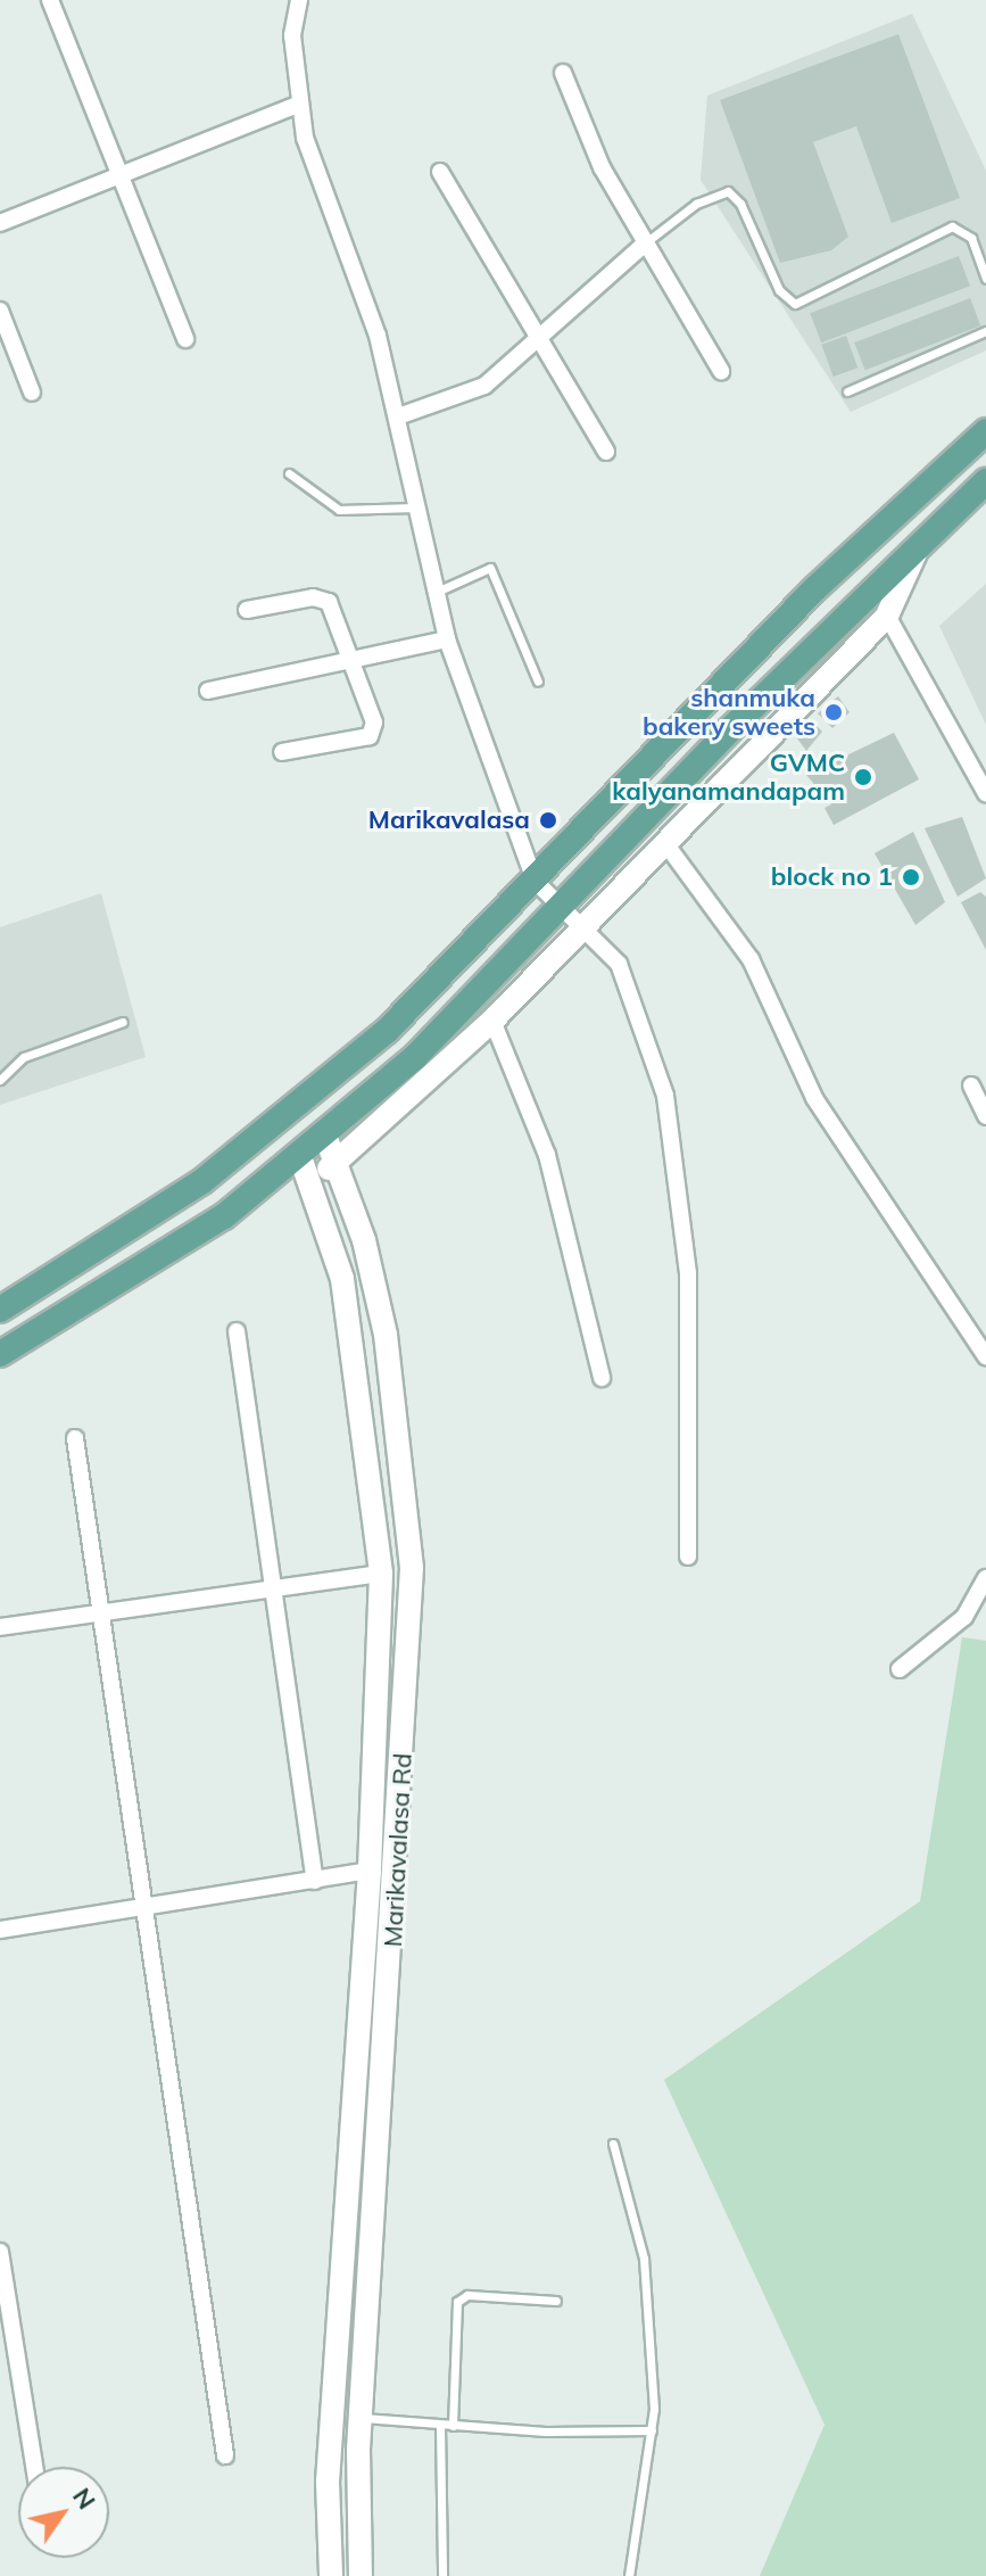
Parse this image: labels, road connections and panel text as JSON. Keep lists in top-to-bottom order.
{
  "streets": {
    "street": ["Marikavalasa Rd"]
  },
  "places": [
    "shanmuka bakery sweets",
    "GVMC kalyanamandapam",
    "Marikavalasa",
    "block no 1"
  ],
  "north": "top right"
}
